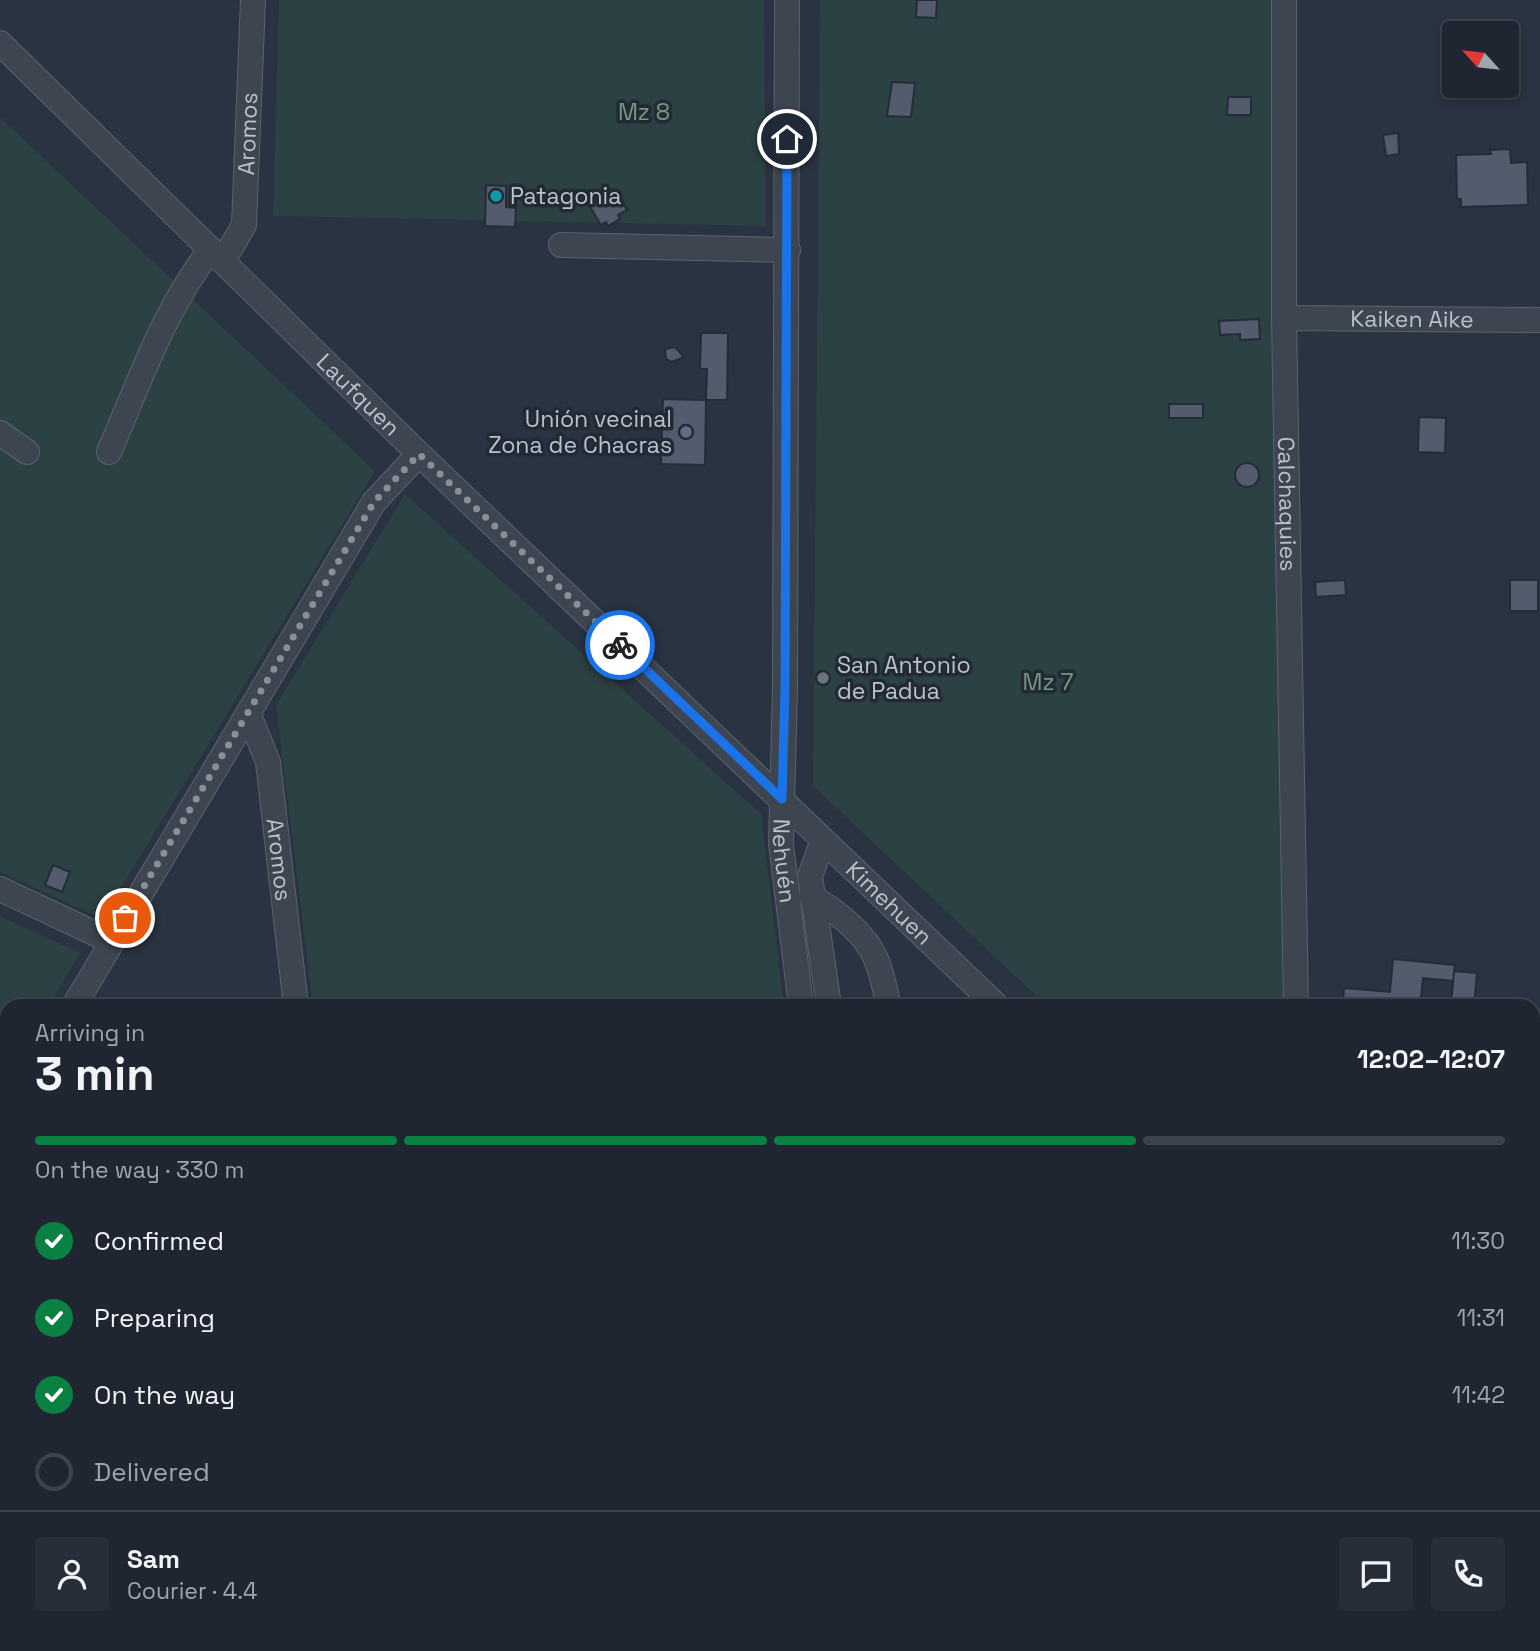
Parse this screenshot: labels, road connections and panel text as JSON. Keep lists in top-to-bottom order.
{
  "streets": {
    "street": [
      "Aromos",
      "Kaiken Aike",
      "Laufquen",
      "Calchaquies",
      "Nehuén",
      "Kimehuen"
    ]
  },
  "crossings": [
    ["Aromos", "Laufquen"],
    ["Kaiken Aike", "Calchaquies"],
    ["Laufquen", "Nehuén"],
    ["Laufquen", "Kimehuen"],
    ["Nehuén", "Kimehuen"]
  ],
  "parks": ["Mz 8", "Mz 7"],
  "places": ["Patagonia", "Unión vecinal Zona de Chacras", "San Antonio de Padua"],
  "north": "top left",
  "page": {
    "heading": ["3 min", "Arriving in", "12:02–12:07"],
    "panel": ["Sam", "Courier · 4.4"],
    "bar": "On the way · 330 m",
    "list": [
      ["Confirmed", "11:30"],
      ["Preparing", "11:31"],
      ["On the way", "11:42"],
      "Delivered"
    ]
  }
}
